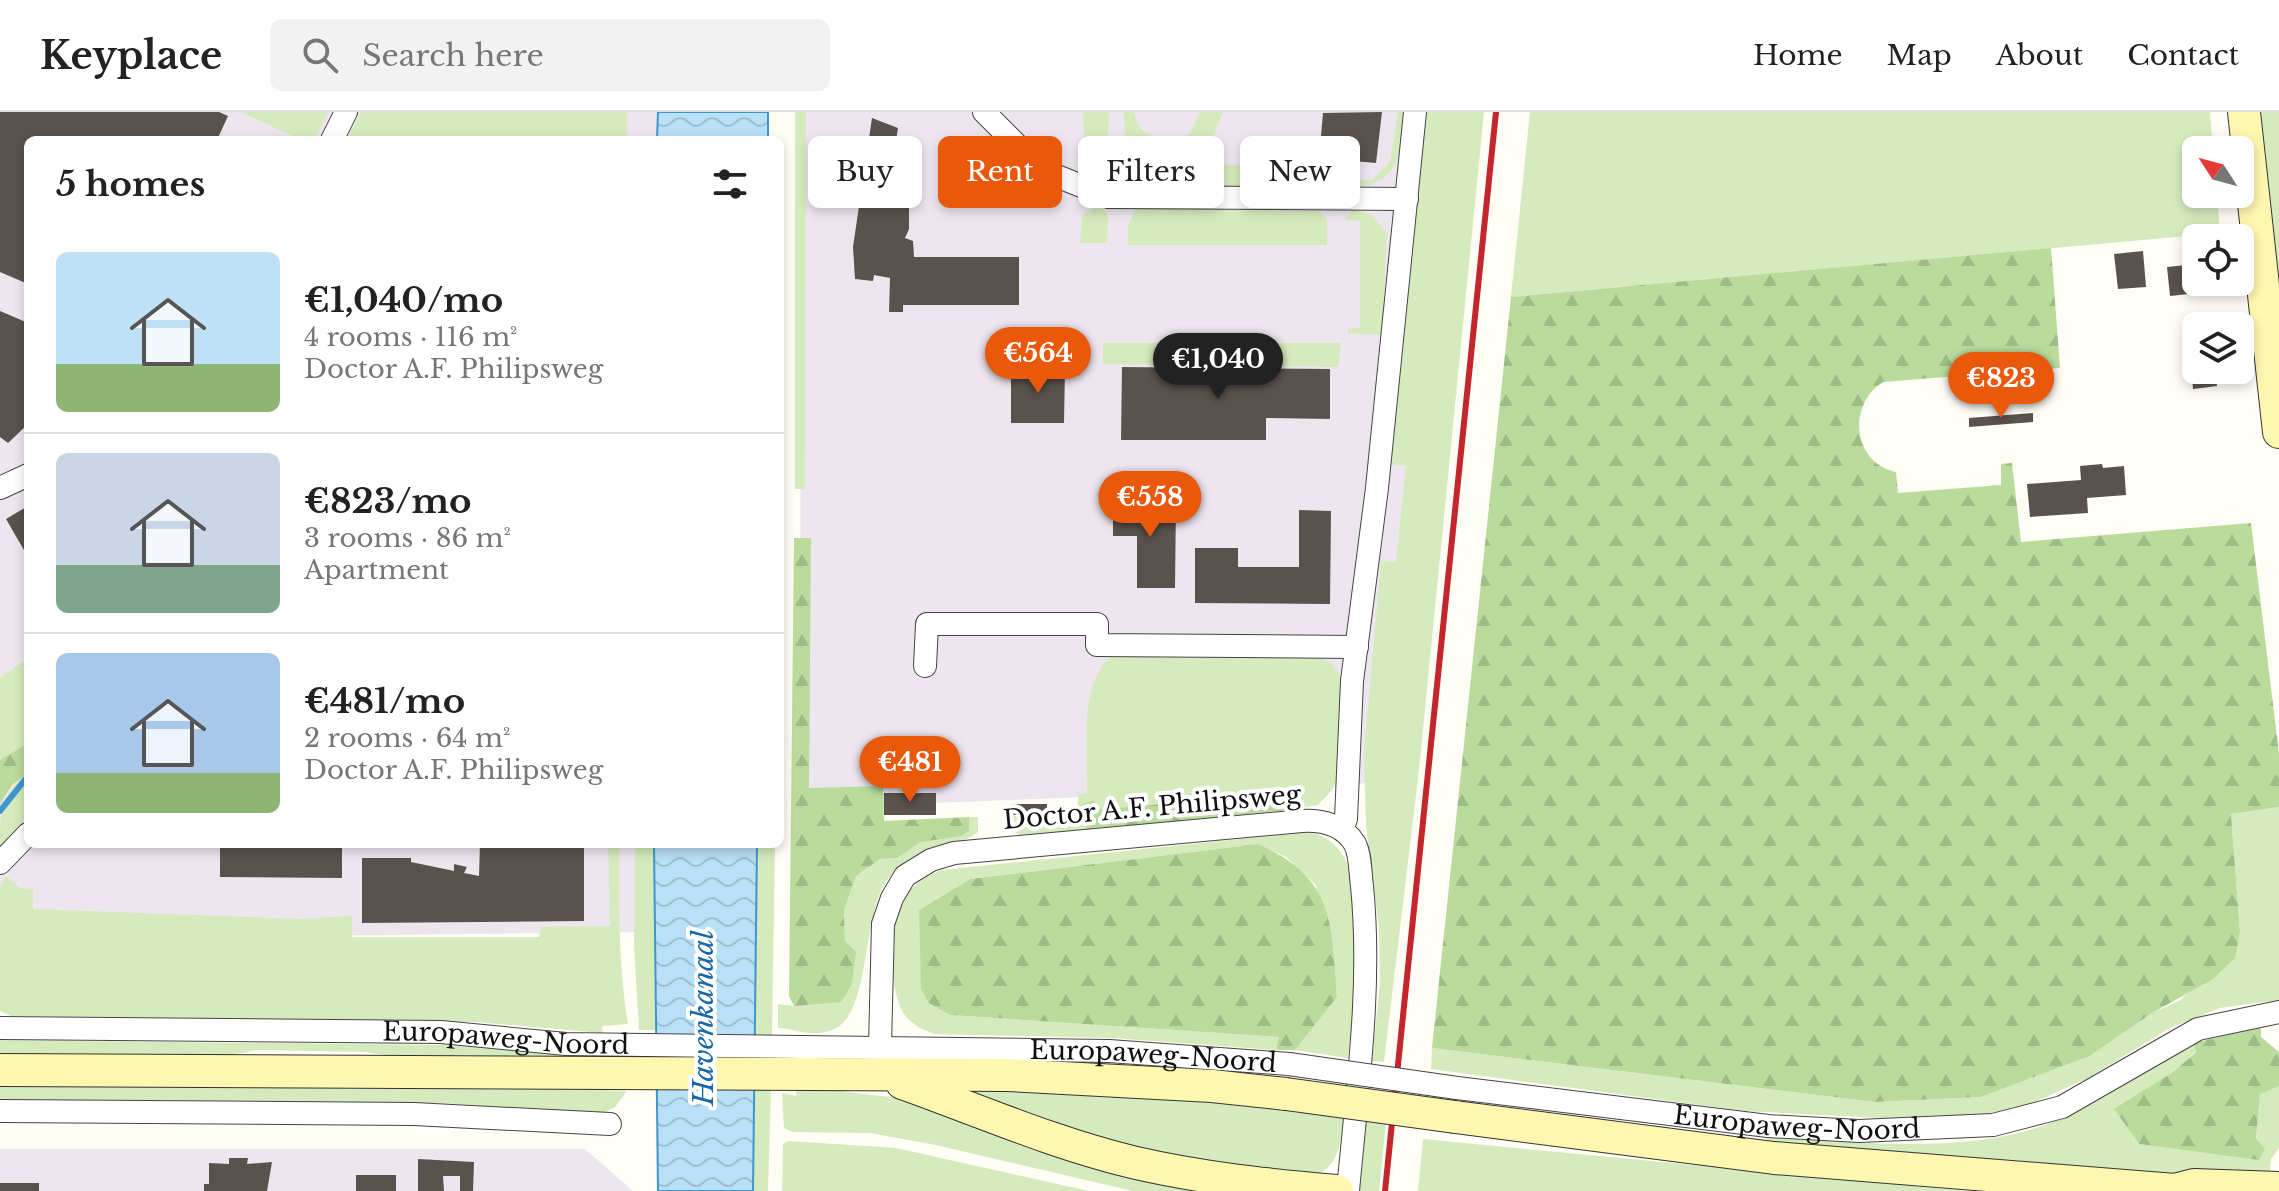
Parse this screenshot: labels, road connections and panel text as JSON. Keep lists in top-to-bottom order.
{
  "streets": {
    "main road": ["Europaweg-Noord"],
    "street": ["Doctor A.F. Philipsweg"]
  },
  "crossings": [
    ["Doctor A.F. Philipsweg", "Europaweg-Noord"]
  ],
  "water": ["Havenkanaal"],
  "north": "top left",
  "page": {
    "header": "Keyplace",
    "search": "Search here",
    "nav": [
      "Home",
      "Map",
      "About",
      "Contact"
    ],
    "chip": [
      "Buy",
      "Rent",
      "Filters",
      "New"
    ],
    "heading": "5 homes",
    "list": [
      {
        "name": "€1,040/mo",
        "note": "4 rooms · 116 m² · Doctor A.F. Philipsweg"
      },
      {
        "name": "€823/mo",
        "note": "3 rooms · 86 m² · Apartment"
      },
      {
        "name": "€481/mo",
        "note": "2 rooms · 64 m² · Doctor A.F. Philipsweg"
      }
    ],
    "price": [
      "€564",
      "€1,040",
      "€823",
      "€558",
      "€481"
    ]
  }
}
